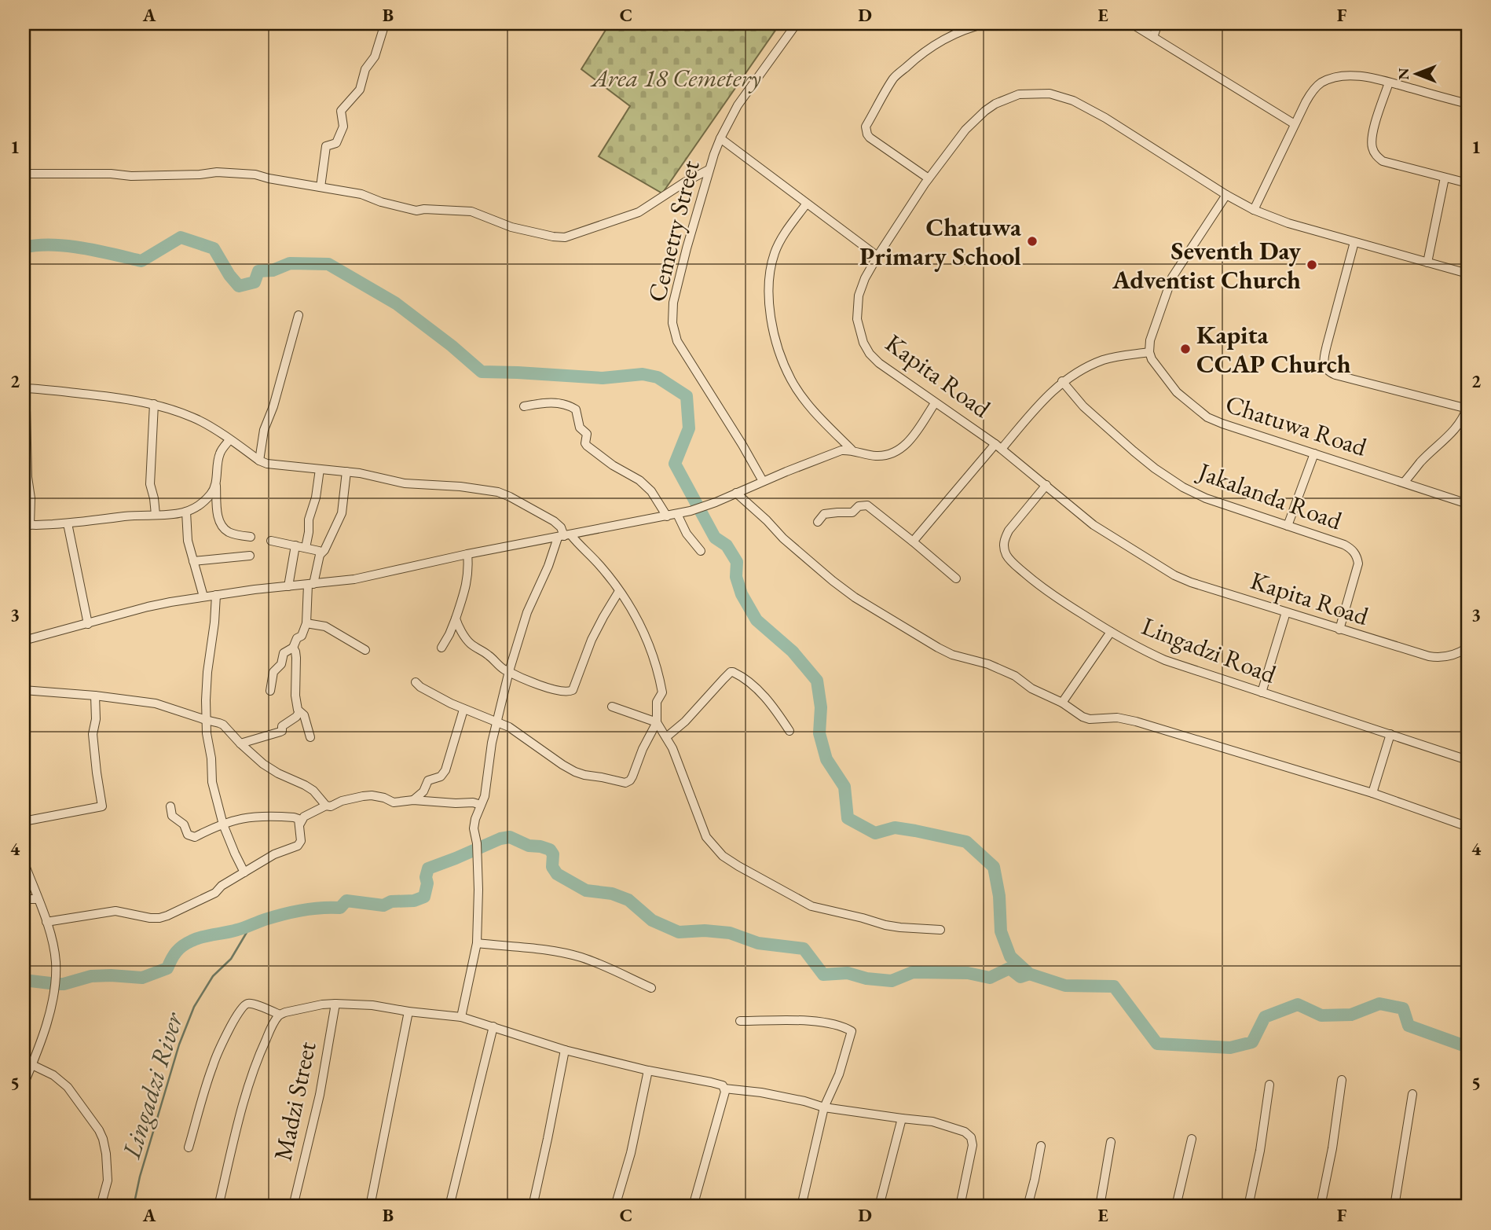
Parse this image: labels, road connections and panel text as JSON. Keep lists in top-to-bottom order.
{
  "streets": {
    "street": [
      "Cemetry Street",
      "Kapita Road",
      "Chatuwa Road",
      "Jakalanda Road",
      "Lingadzi Road",
      "Madzi Street"
    ]
  },
  "crossings": [
    ["Kapita Road", "Jakalanda Road"],
    ["Kapita Road", "Lingadzi Road"]
  ],
  "water": ["Lingadzi River"],
  "parks": ["Area 18 Cemetery"],
  "places": ["Chatuwa Primary School", "Seventh Day Adventist Church", "Kapita CCAP Church"],
  "north": "left",
  "grid": {
    "columns": [
      "A",
      "B",
      "C",
      "D",
      "E",
      "F"
    ],
    "rows": [
      "1",
      "2",
      "3",
      "4",
      "5"
    ]
  }
}
